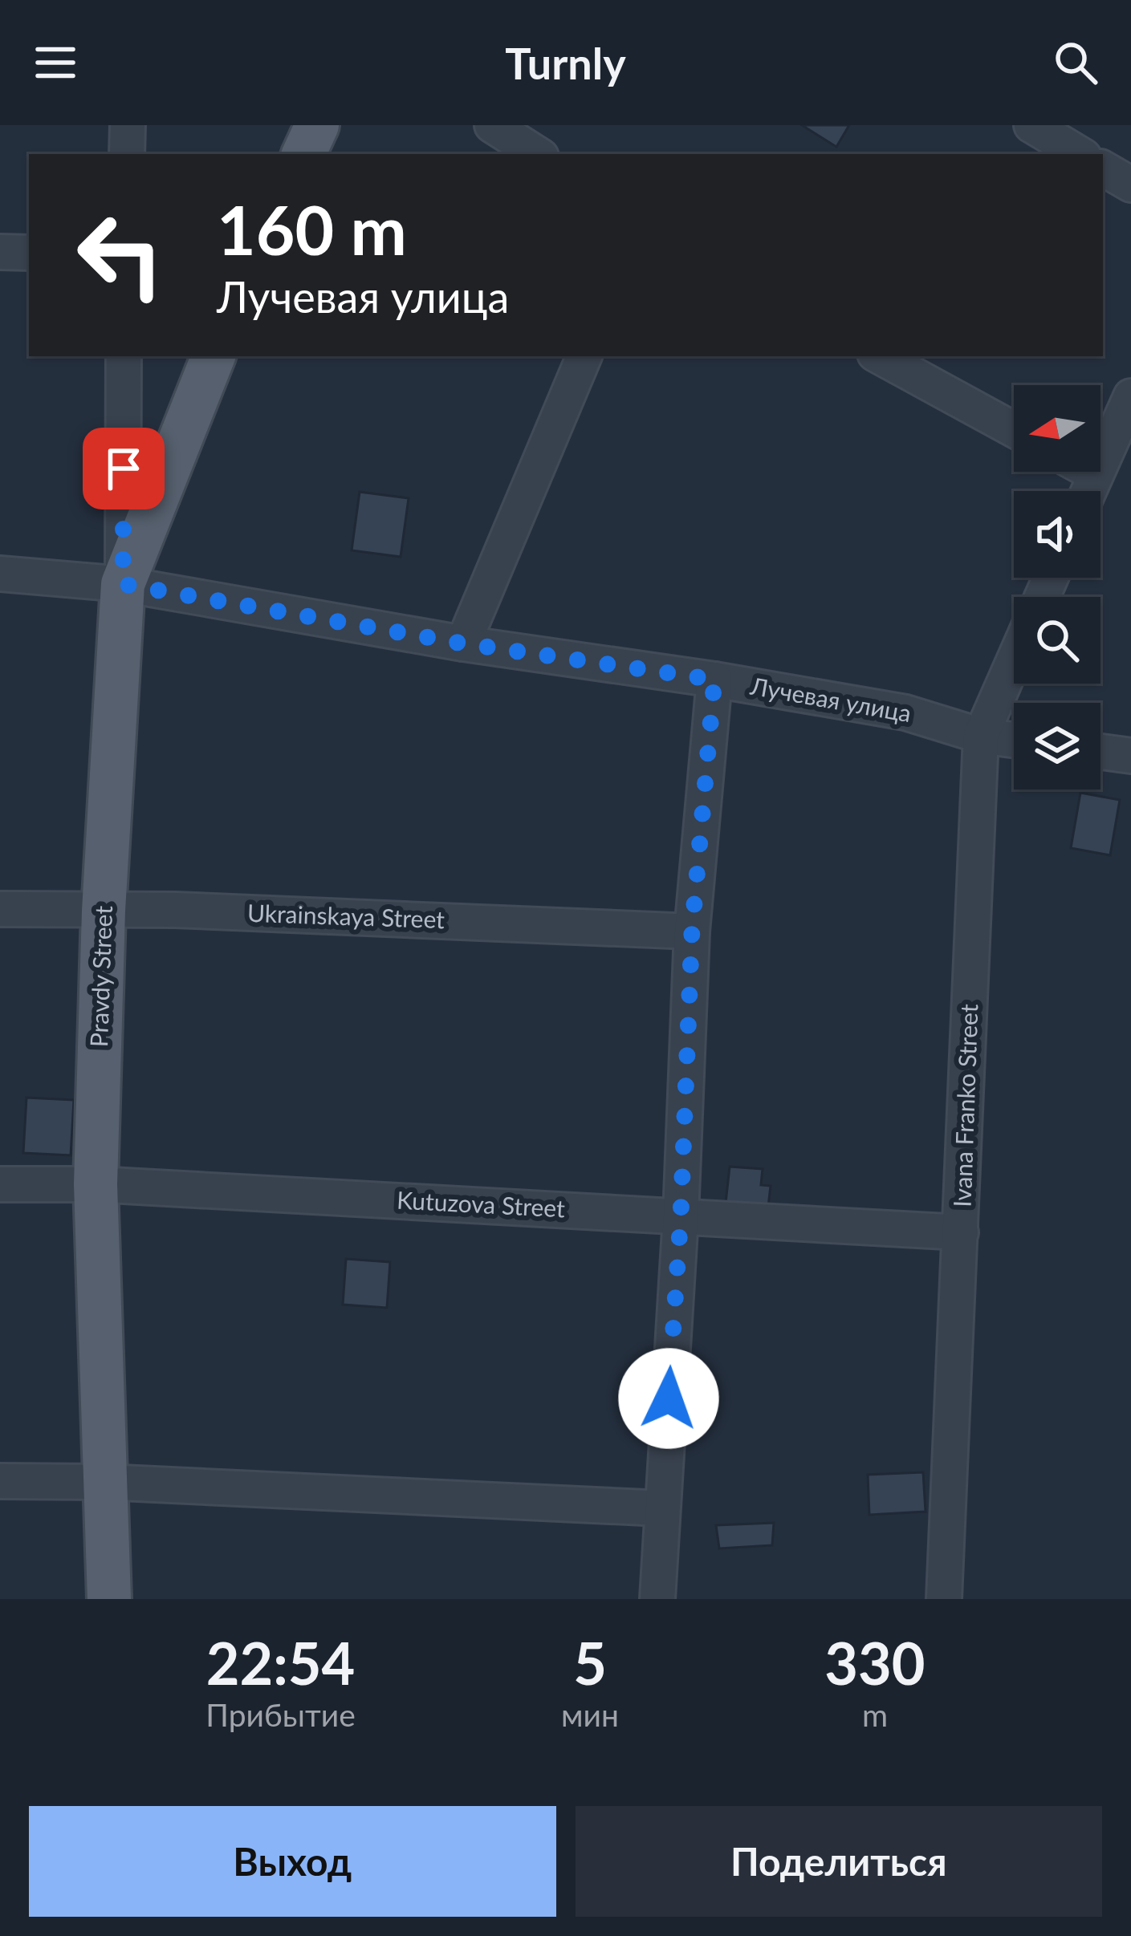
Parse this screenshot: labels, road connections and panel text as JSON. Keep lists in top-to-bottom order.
{
  "streets": {
    "main road": ["Pravdy Street"],
    "street": [
      "Лучевая улица",
      "Ukrainskaya Street",
      "Ivana Franko Street",
      "Kutuzova Street"
    ]
  },
  "crossings": [
    ["Лучевая улица", "Pravdy Street"],
    ["Лучевая улица", "Ivana Franko Street"],
    ["Ukrainskaya Street", "Pravdy Street"],
    ["Pravdy Street", "Kutuzova Street"],
    ["Ivana Franko Street", "Kutuzova Street"]
  ],
  "north": "left",
  "page": {
    "header": "Turnly",
    "turn": ["160 m", "Лучевая улица"],
    "eta": [
      "22:54",
      "Прибытие",
      "5",
      "мин",
      "330",
      "m"
    ],
    "buttons": ["Выход", "Поделиться"]
  }
}
